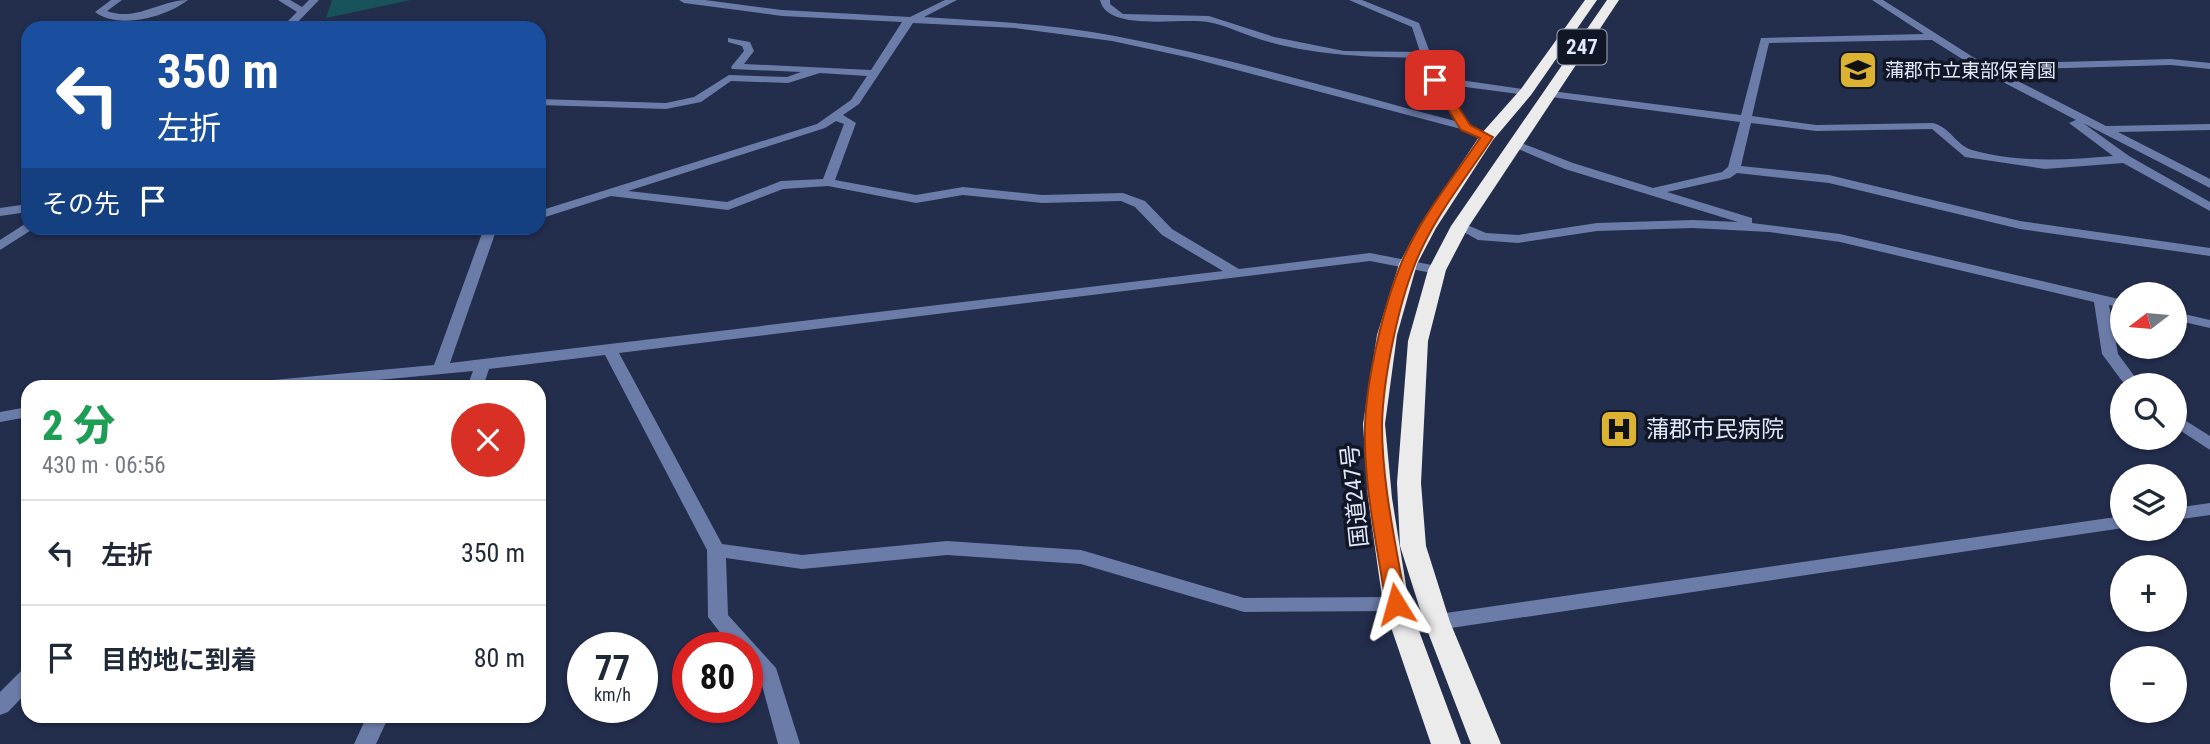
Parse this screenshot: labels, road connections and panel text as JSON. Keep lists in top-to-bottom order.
{
  "streets": {
    "highway": ["247", "国道247号"]
  },
  "places": {
    "school or university": ["蒲郡市立東部保育園"],
    "hospital": ["蒲郡市民病院"]
  },
  "north": "left",
  "page": {
    "turn": ["350 m", "左折"],
    "then": "その先",
    "map_buttons": ["+", "−"],
    "heading": ["2 分", "430 m · 06:56"],
    "list": [
      {
        "name": "左折",
        "value": "350 m"
      },
      {
        "name": "目的地に到着",
        "value": "80 m"
      }
    ],
    "speed": "77 km/h",
    "limit": "80"
  }
}
